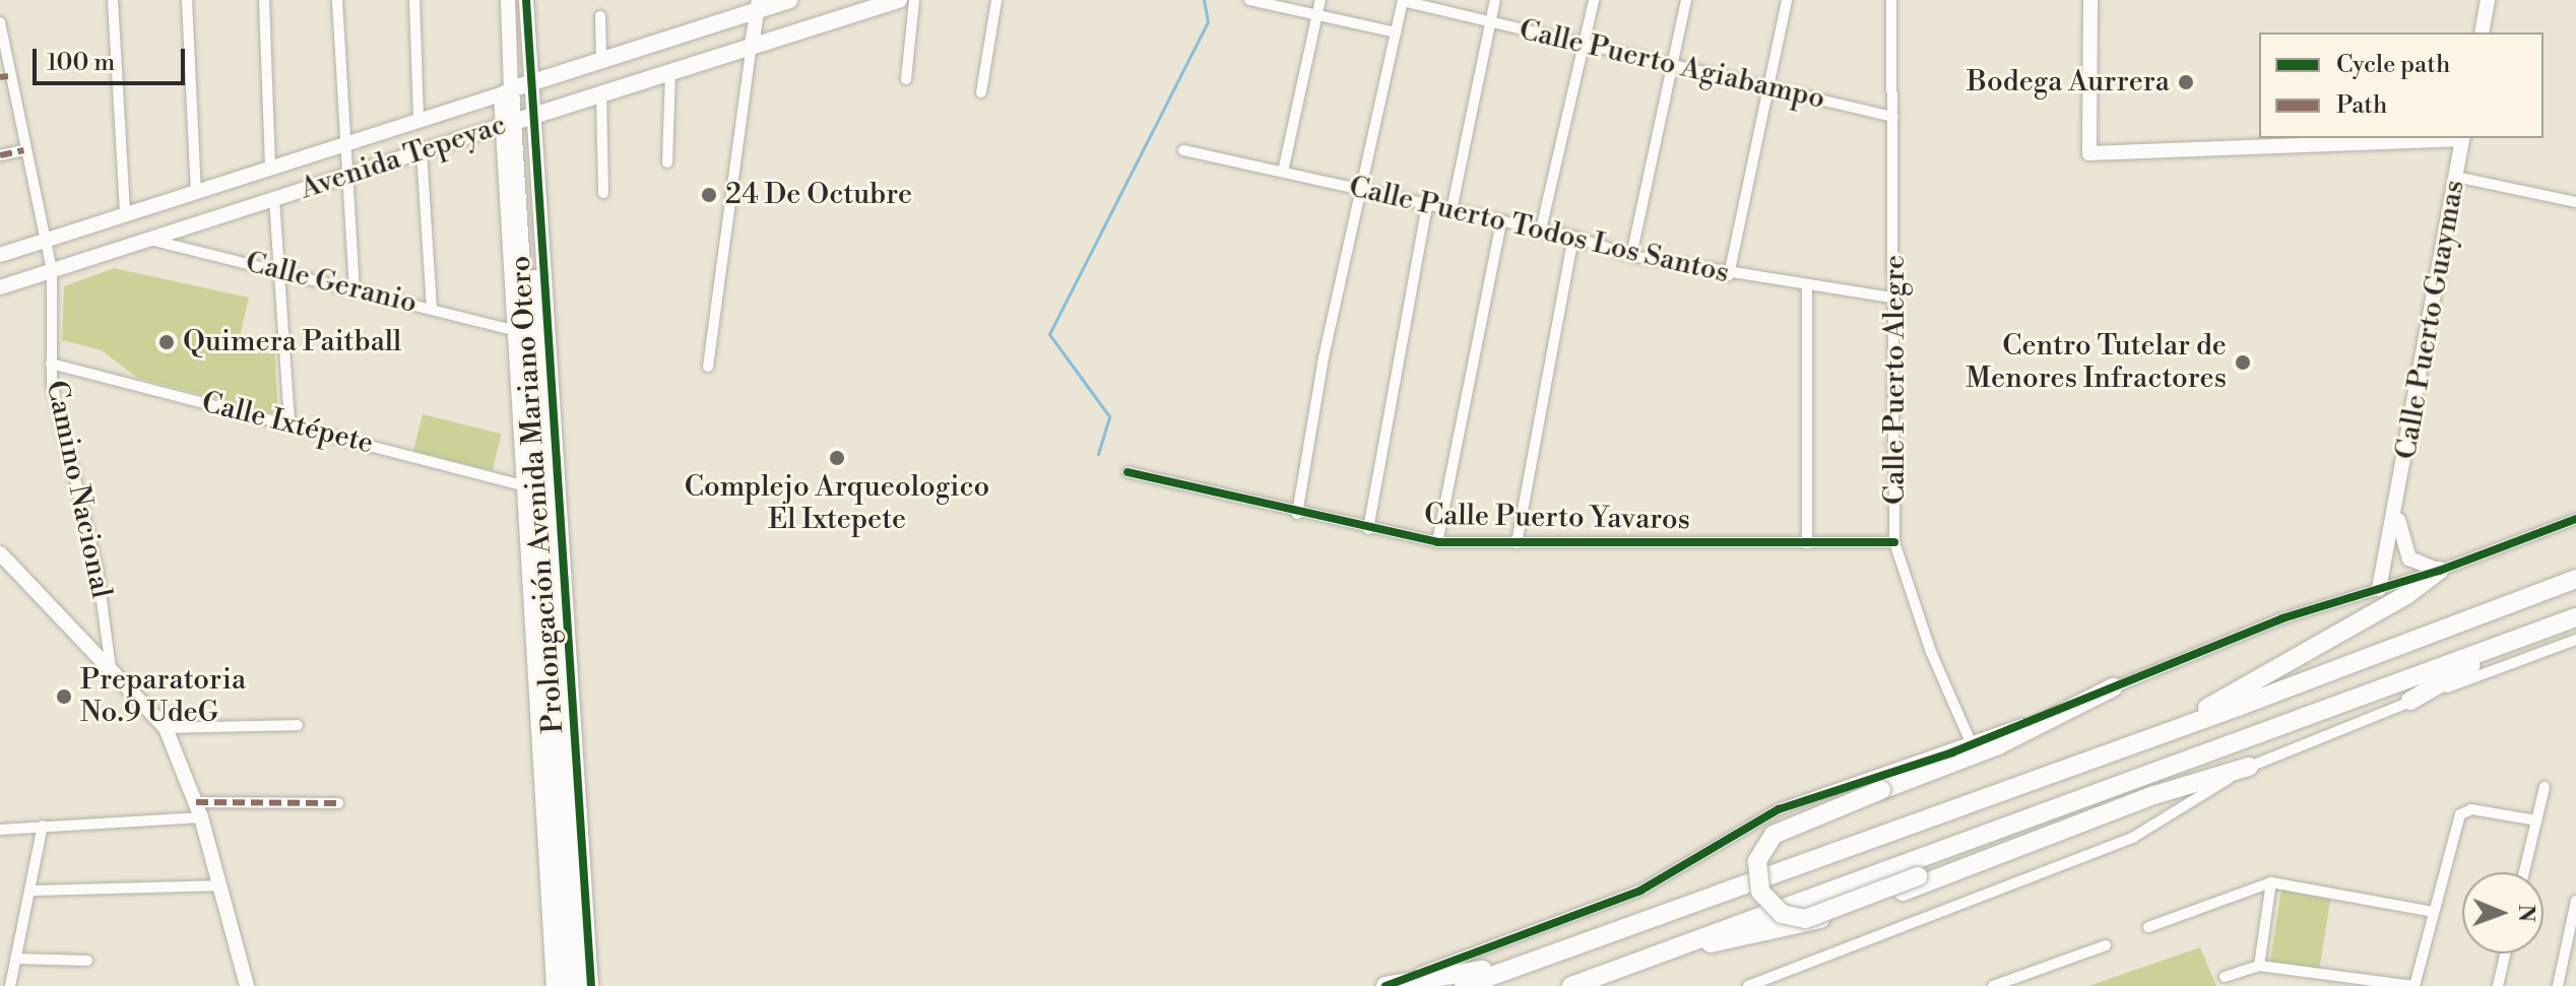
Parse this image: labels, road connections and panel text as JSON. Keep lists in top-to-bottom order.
{
  "streets": {
    "main road": ["Avenida Tepeyac", "Prolongación Avenida Mariano Otero"],
    "street": [
      "Calle Puerto Agiabampo",
      "Calle Puerto Todos Los Santos",
      "Calle Geranio",
      "Calle Puerto Guaymas",
      "Calle Puerto Alegre",
      "Calle Ixtépete",
      "Camino Nacional",
      "Calle Puerto Yavaros"
    ]
  },
  "crossings": [
    ["Calle Puerto Agiabampo", "Calle Puerto Alegre"],
    ["Avenida Tepeyac", "Calle Geranio"],
    ["Avenida Tepeyac", "Camino Nacional"],
    ["Avenida Tepeyac", "Prolongación Avenida Mariano Otero"],
    ["Calle Puerto Todos Los Santos", "Calle Puerto Alegre"],
    ["Calle Geranio", "Prolongación Avenida Mariano Otero"],
    ["Calle Puerto Alegre", "Calle Puerto Yavaros"],
    ["Calle Ixtépete", "Camino Nacional"],
    ["Calle Ixtépete", "Prolongación Avenida Mariano Otero"]
  ],
  "places": [
    "Bodega Aurrera",
    "24 De Octubre",
    "Quimera Paitball",
    "Centro Tutelar de Menores Infractores",
    "Complejo Arqueologico El Ixtepete",
    "Preparatoria No.9 UdeG"
  ],
  "legend": ["Cycle path", "Path"],
  "scale_bar": "100 m",
  "north": "right"
}
